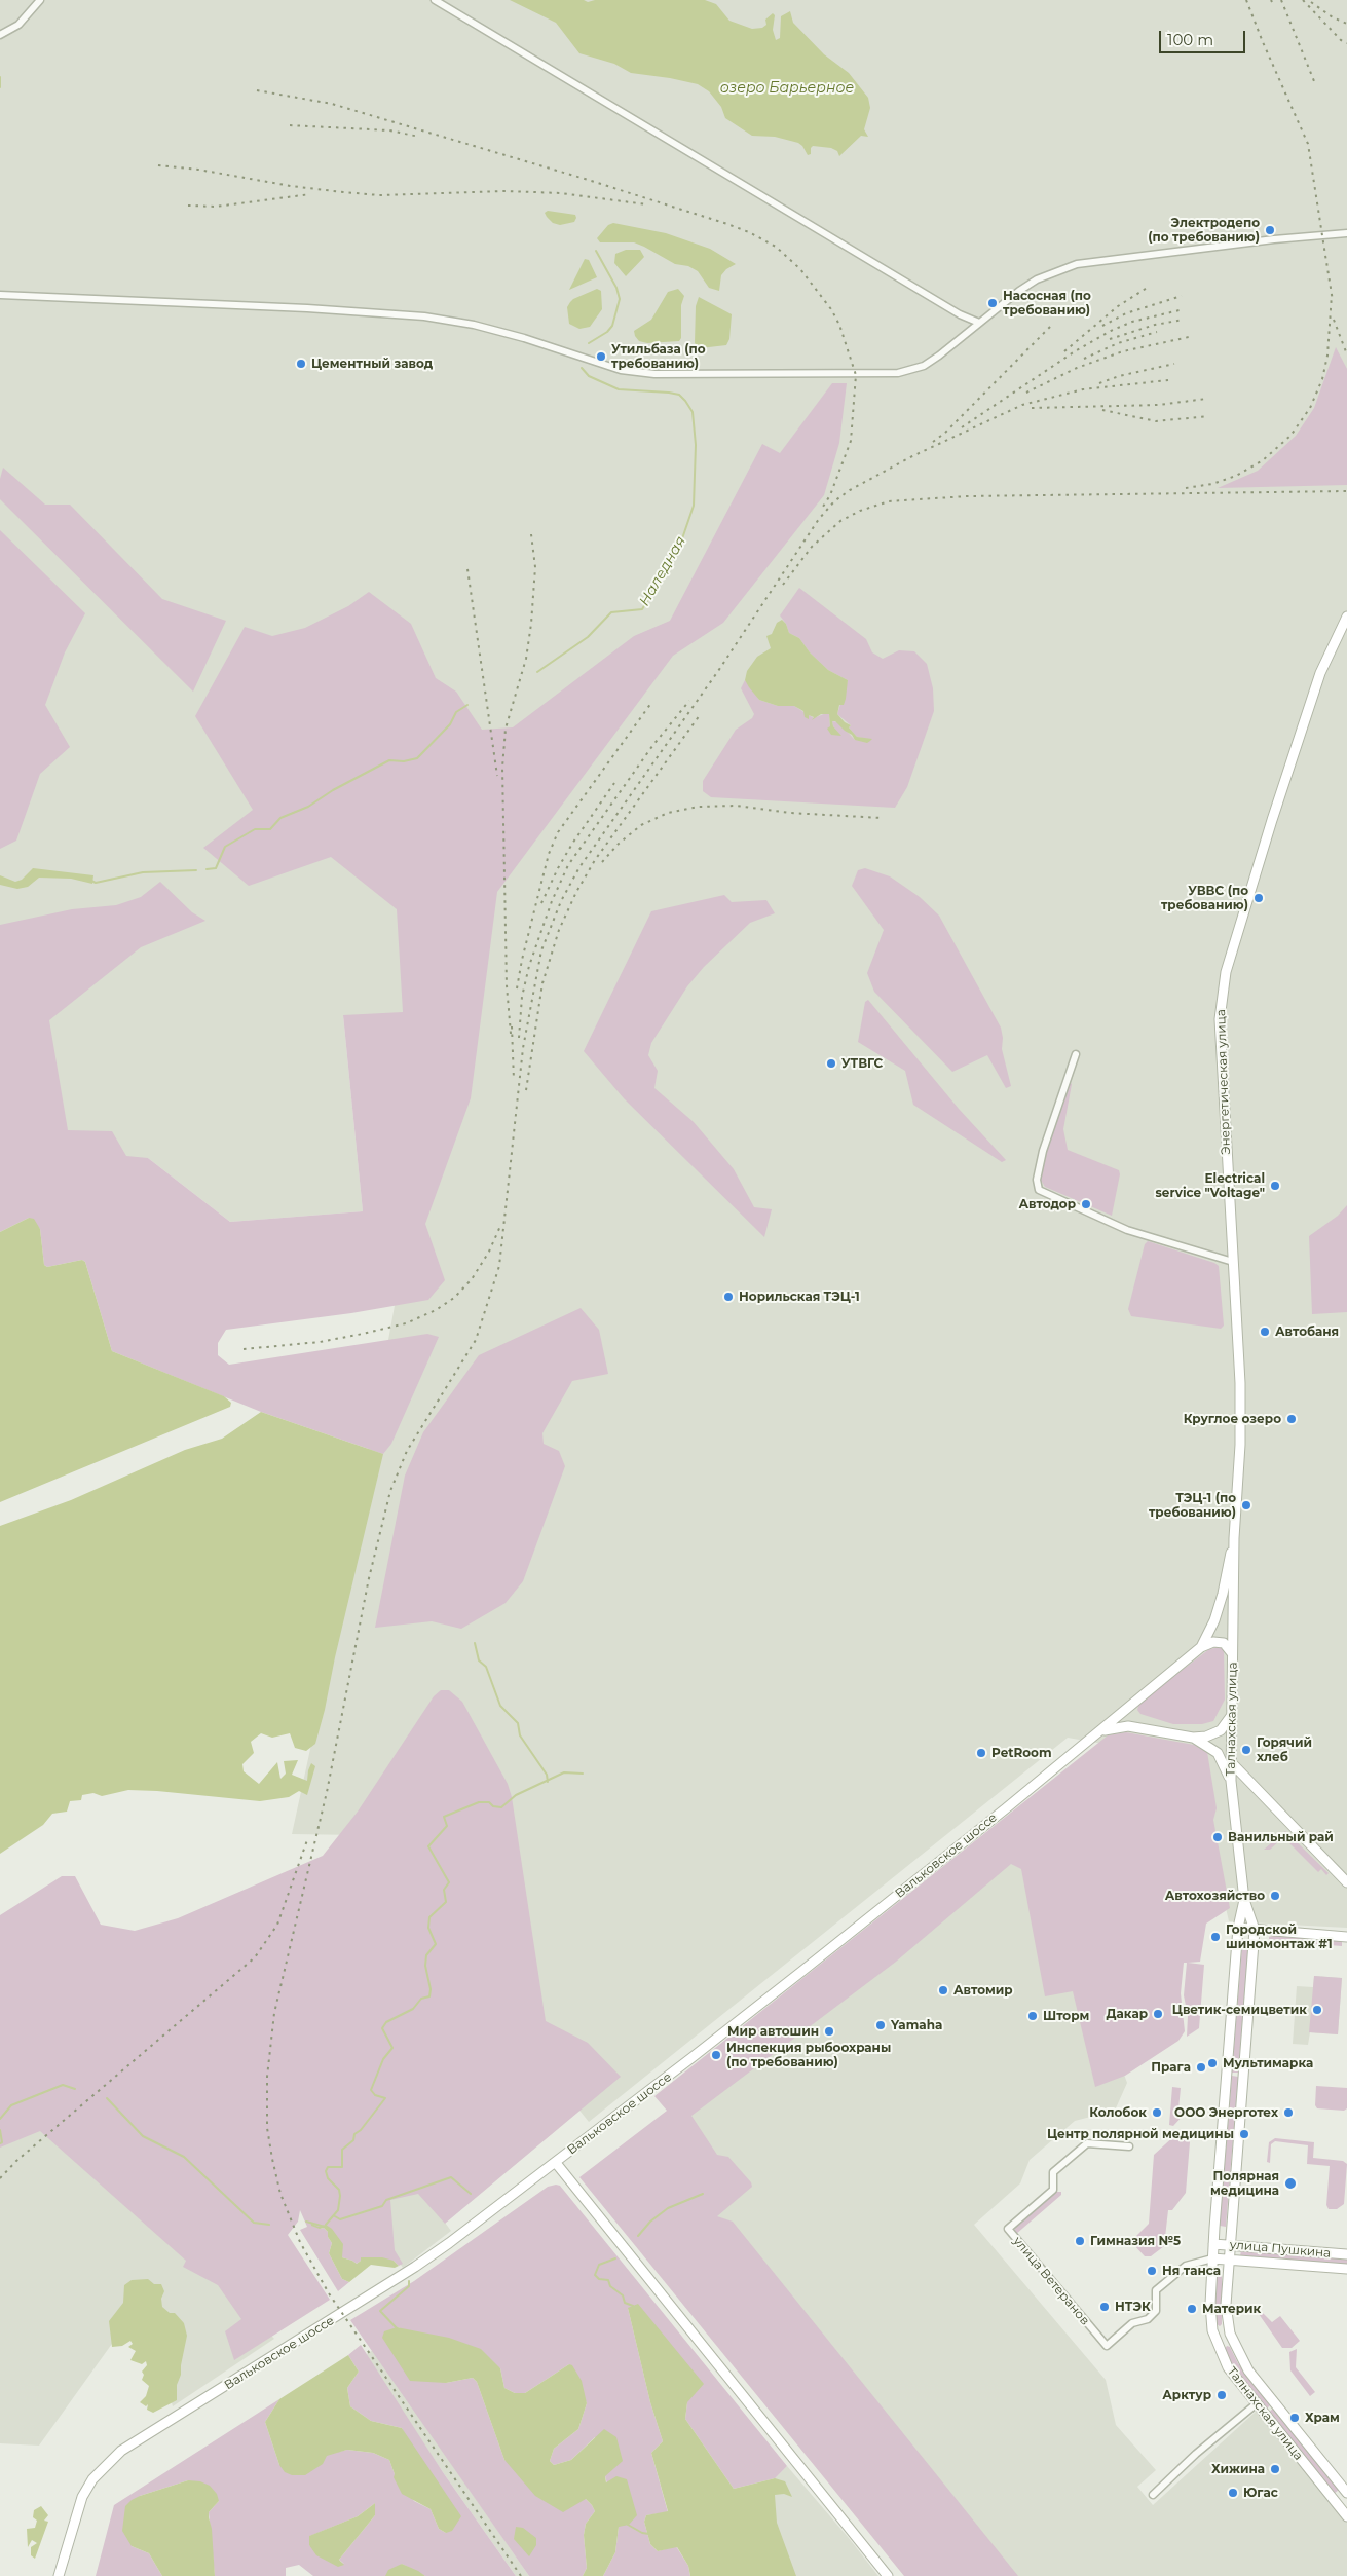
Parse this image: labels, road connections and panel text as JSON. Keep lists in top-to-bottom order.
{
  "streets": {
    "street": [
      "Энергетическая улица",
      "Талнахская улица",
      "Вальковское шоссе",
      "улица Пушкина",
      "улица Ветеранов"
    ]
  },
  "crossings": [
    ["Энергетическая улица", "Талнахская улица"],
    ["Энергетическая улица", "Вальковское шоссе"],
    ["Талнахская улица", "Вальковское шоссе"],
    ["Талнахская улица", "улица Пушкина"],
    ["Талнахская улица", "улица Ветеранов"],
    ["улица Пушкина", "улица Ветеранов"]
  ],
  "water": ["озеро Барьерное", "Наледная"],
  "places": [
    "Электродепо (по требованию)",
    "Насосная (по требованию)",
    "Утильбаза (по требованию)",
    "Цементный завод",
    "УВВС (по требованию)",
    "УТВГС",
    "Electrical service \"Voltage\"",
    "Автодор",
    "Норильская ТЭЦ-1",
    "Автобаня",
    "Круглое озеро",
    "ТЭЦ-1 (по требованию)",
    "Горячий хлеб",
    "PetRoom",
    "Ванильный рай",
    "Автохозяйство",
    "Городской шиномонтаж #1",
    "Автомир",
    "Цветик-семицветик",
    "Дакар",
    "Шторм",
    "Yamaha",
    "Мир автошин",
    "Инспекция рыбоохраны (по требованию)",
    "Мультимарка",
    "Прага",
    "Колобок",
    "ООО Энерготех",
    "Центр полярной медицины",
    "Полярная медицина",
    "Гимназия №5",
    "Ня танса",
    "НТЭК",
    "Материк",
    "Арктур",
    "Храм",
    "Хижина",
    "Югас"
  ],
  "scale_bar": "100 m"
}
